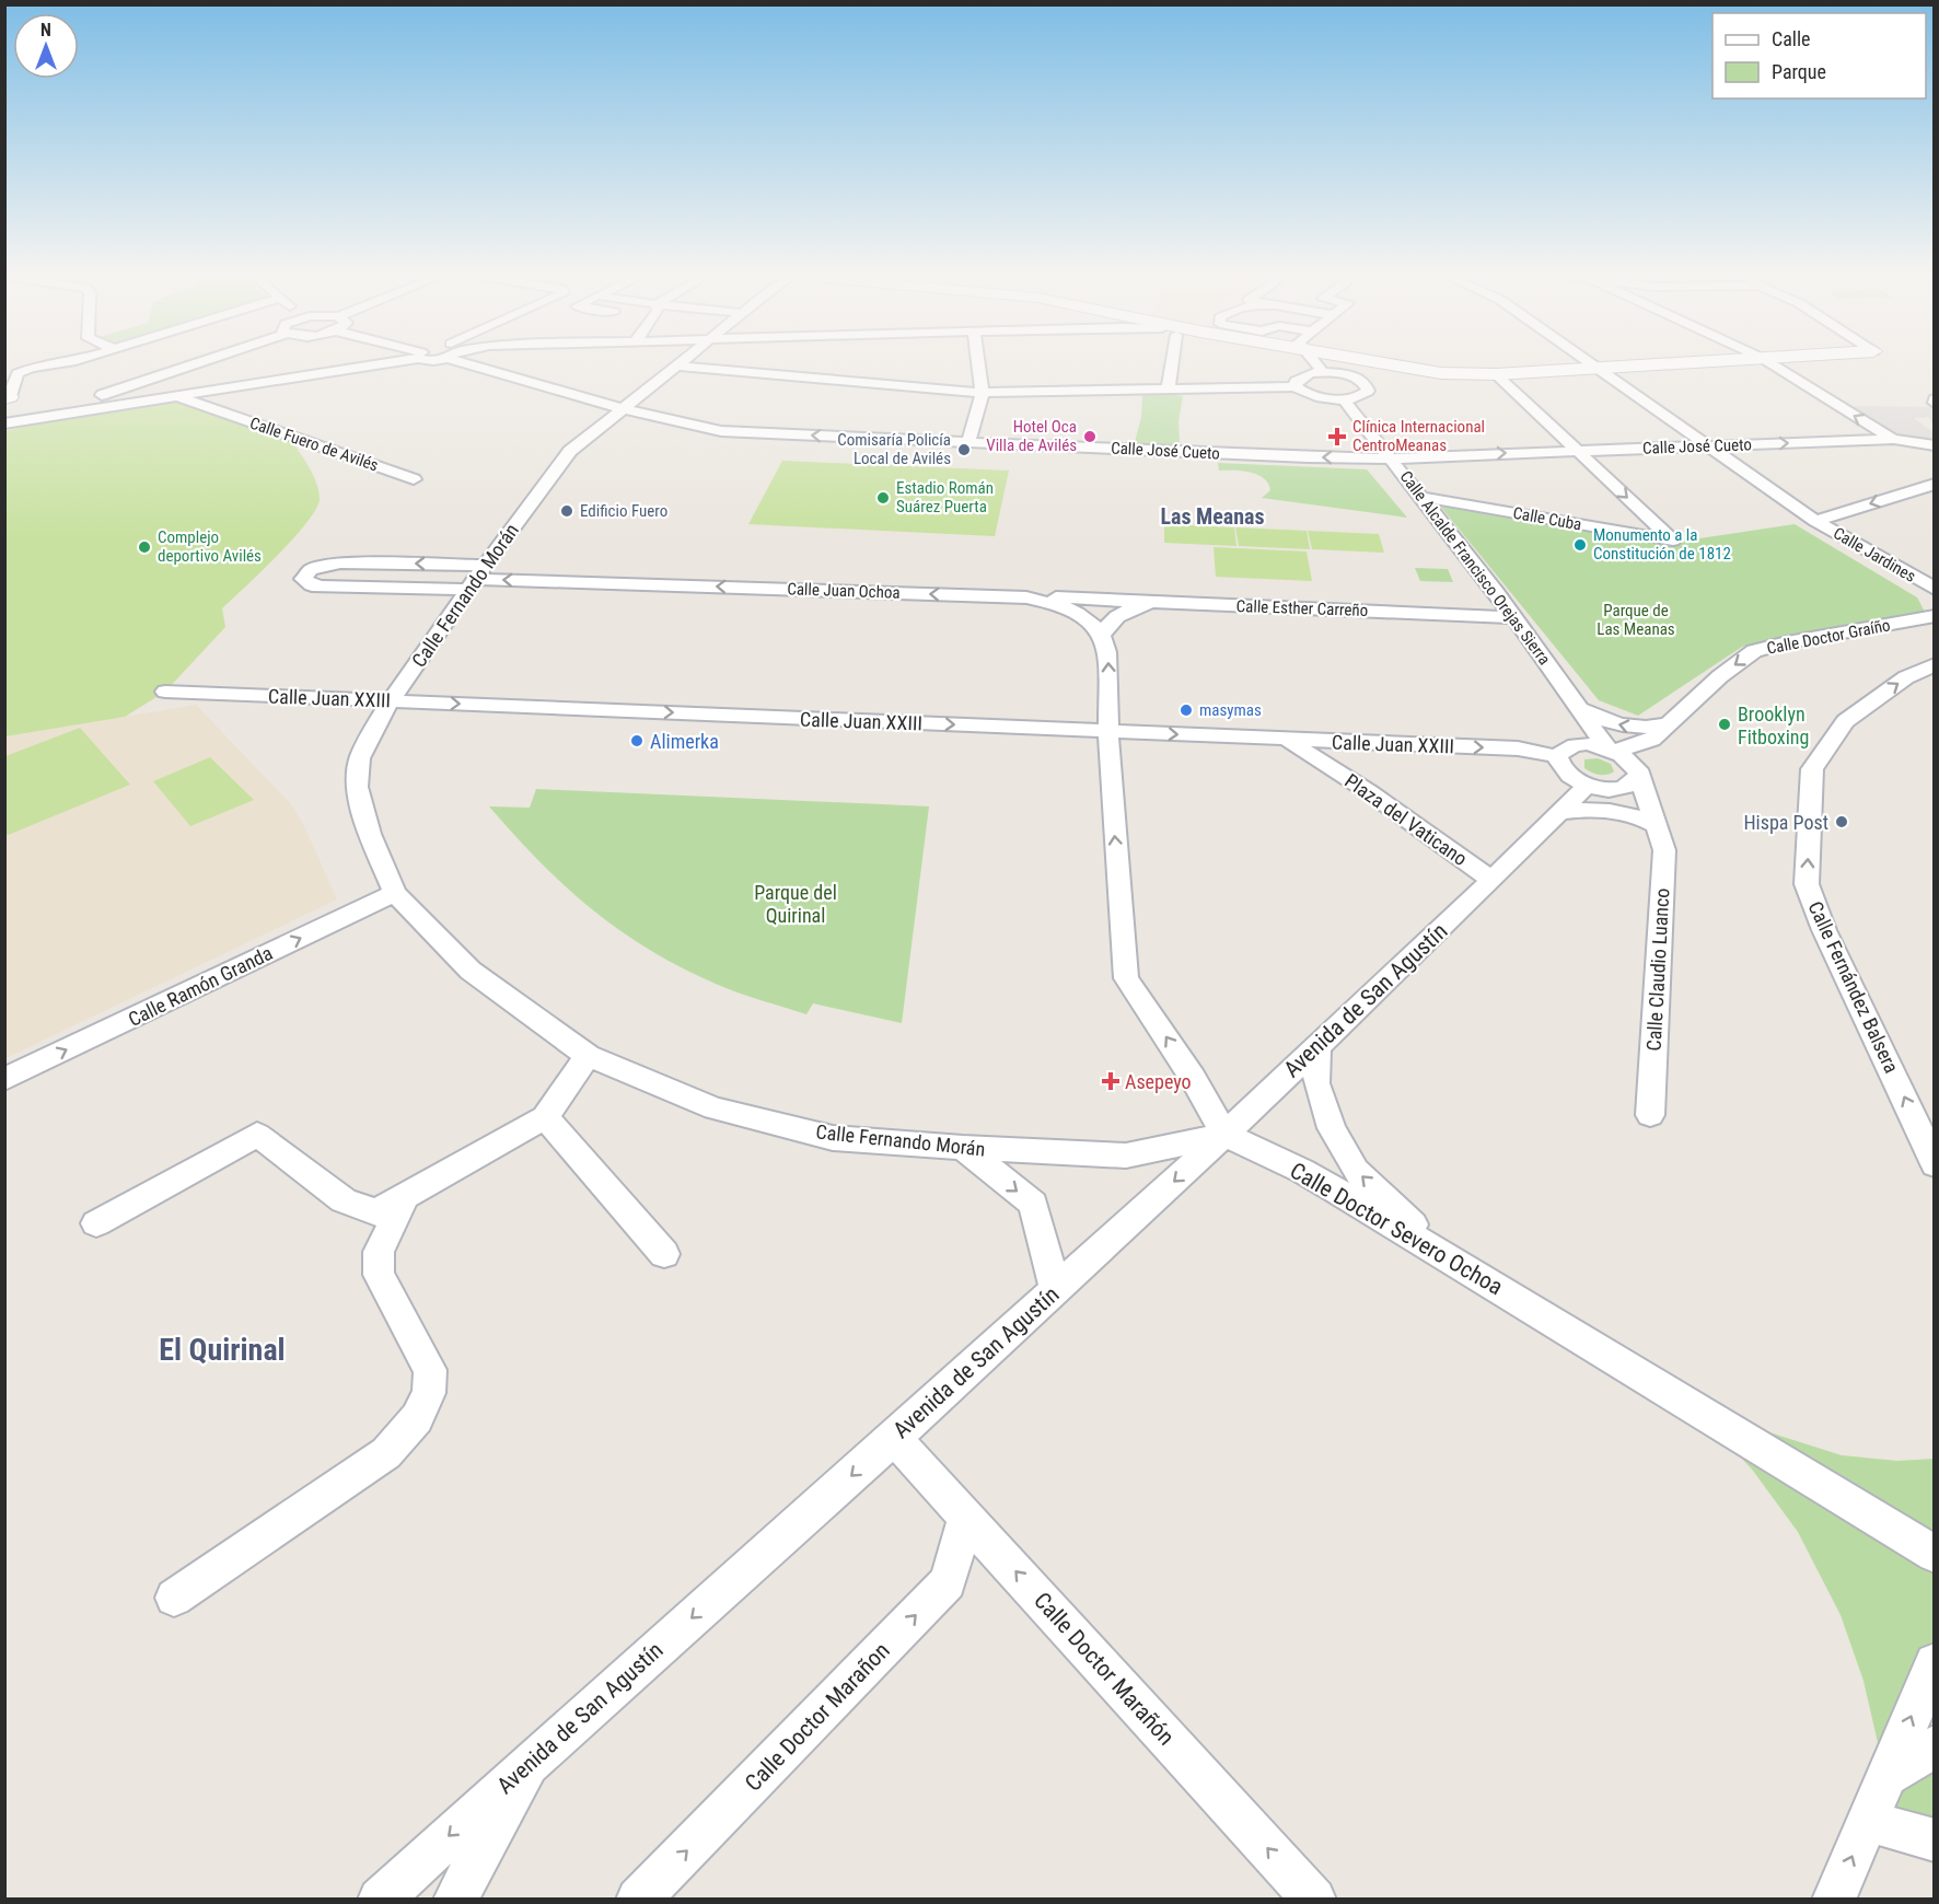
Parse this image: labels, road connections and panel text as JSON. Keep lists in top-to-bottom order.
{
  "streets": {
    "street": [
      "Calle Fuero de Avilés",
      "Calle José Cueto",
      "Calle Cuba",
      "Calle Jardines",
      "Calle Alcalde Francisco Orejas Sierra",
      "Calle Juan Ochoa",
      "Calle Fernando Morán",
      "Calle Esther Carreño",
      "Calle Doctor Graíño",
      "Calle Juan XXIII",
      "Plaza del Vaticano",
      "Calle Claudio Luanco",
      "Calle Ramón Granda",
      "Calle Fernández Balsera",
      "Avenida de San Agustín",
      "Calle Doctor Severo Ochoa",
      "Calle Doctor Marañón",
      "Calle Doctor Marañon"
    ]
  },
  "crossings": [
    ["Calle José Cueto", "Calle Cuba"],
    ["Calle José Cueto", "Calle Jardines"],
    ["Calle José Cueto", "Calle Alcalde Francisco Orejas Sierra"],
    ["Calle José Cueto", "Calle Fernando Morán"],
    ["Calle Cuba", "Calle Alcalde Francisco Orejas Sierra"],
    ["Calle Alcalde Francisco Orejas Sierra", "Calle Esther Carreño"],
    ["Calle Alcalde Francisco Orejas Sierra", "Calle Doctor Graíño"],
    ["Calle Alcalde Francisco Orejas Sierra", "Calle Juan XXIII"],
    ["Calle Alcalde Francisco Orejas Sierra", "Calle Claudio Luanco"],
    ["Calle Juan Ochoa", "Calle Fernando Morán"],
    ["Calle Juan Ochoa", "Calle Esther Carreño"],
    ["Calle Fernando Morán", "Calle Juan XXIII"],
    ["Calle Fernando Morán", "Calle Ramón Granda"],
    ["Calle Fernando Morán", "Avenida de San Agustín"],
    ["Calle Fernando Morán", "Calle Doctor Severo Ochoa"],
    ["Calle Doctor Graíño", "Calle Juan XXIII"],
    ["Calle Juan XXIII", "Plaza del Vaticano"],
    ["Plaza del Vaticano", "Avenida de San Agustín"],
    ["Avenida de San Agustín", "Calle Doctor Severo Ochoa"],
    ["Avenida de San Agustín", "Calle Doctor Marañón"],
    ["Calle Doctor Marañón", "Calle Doctor Marañon"]
  ],
  "one_way": [
    "Calle Juan XXIII",
    "Calle Ramón Granda",
    "Calle Fernández Balsera",
    "Avenida de San Agustín",
    "Calle Doctor Marañón",
    "Calle Doctor Marañon"
  ],
  "districts": ["Las Meanas", "El Quirinal"],
  "parks": ["Parque de Las Meanas", "Parque del Quirinal"],
  "places": {
    "other": [
      "Hotel Oca Villa de Avilés",
      "Comisaría Policía Local de Avilés",
      "Estadio Román Suárez Puerta",
      "Edificio Fuero",
      "Monumento a la Constitución de 1812",
      "Complejo deportivo Avilés",
      "masymas",
      "Brooklyn Fitboxing",
      "Alimerka",
      "Hispa Post"
    ],
    "health": ["Clínica Internacional CentroMeanas", "Asepeyo"]
  },
  "legend": ["Calle", "Parque"],
  "north": "top"
}
